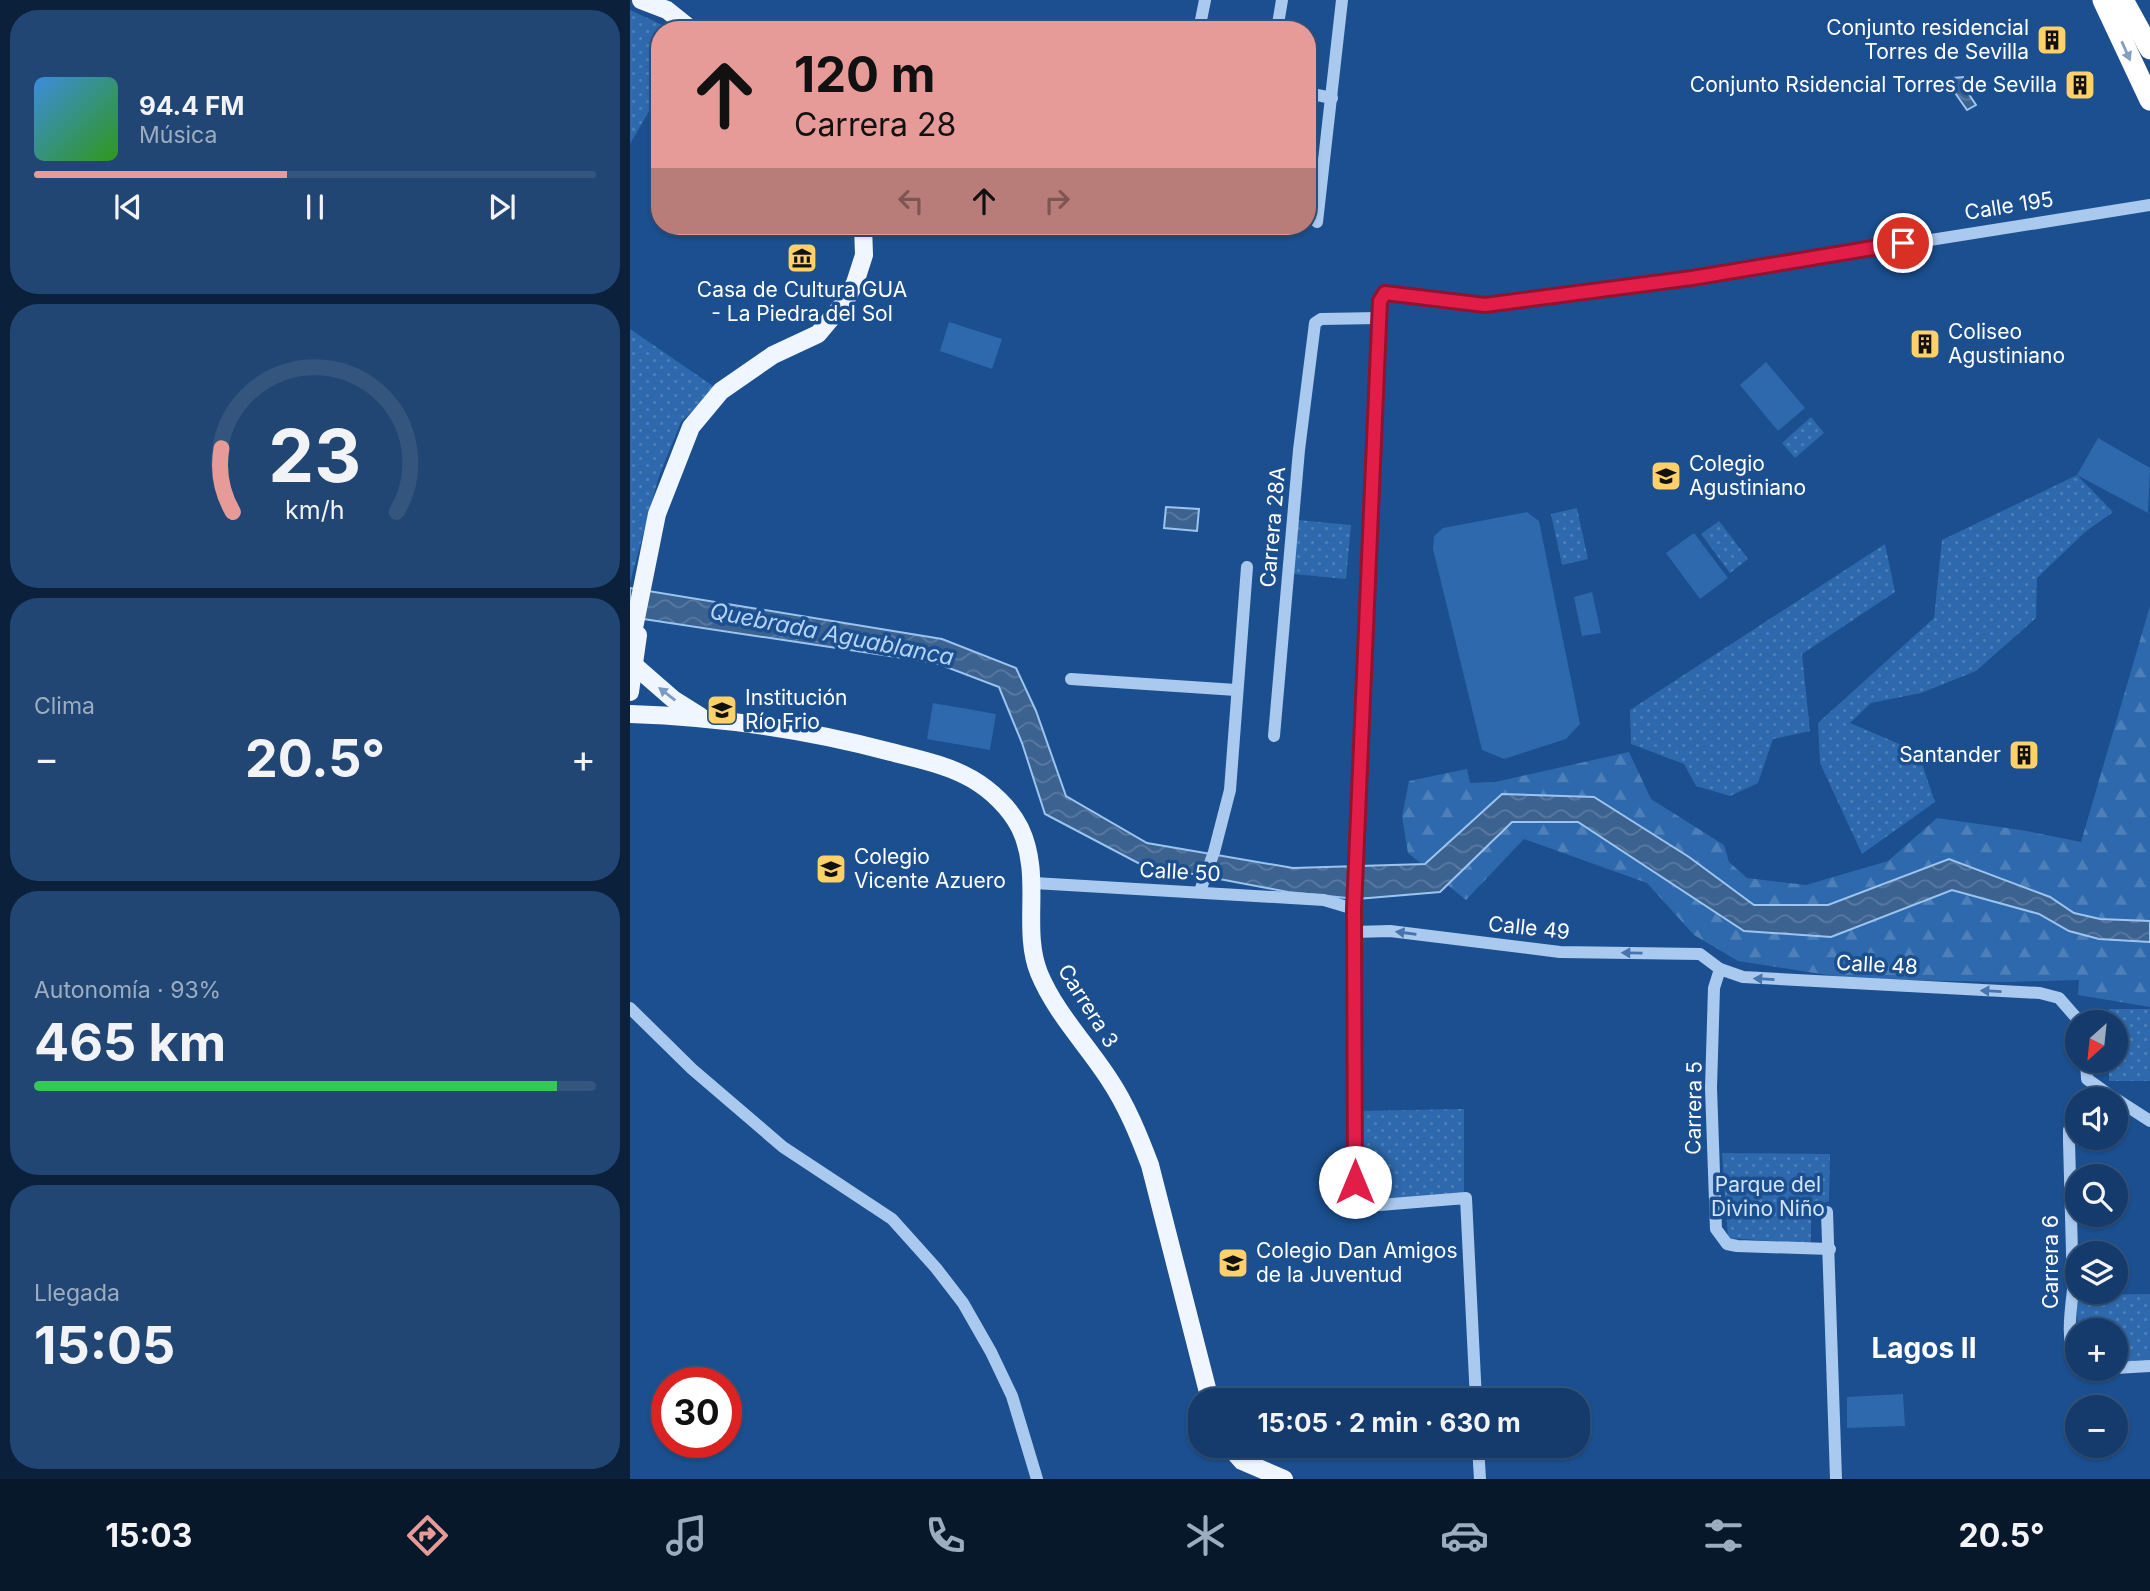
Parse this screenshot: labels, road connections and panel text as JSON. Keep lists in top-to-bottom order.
{
  "streets": {
    "main road": ["Carrera 3"],
    "street": [
      "Calle 195",
      "Carrera 28A",
      "Calle 50",
      "Calle 49",
      "Calle 48",
      "Carrera 5",
      "Carrera 6"
    ]
  },
  "crossings": [
    ["Calle 195", "Carrera 28A"],
    ["Calle 50", "Carrera 3"],
    ["Calle 49", "Calle 48"],
    ["Calle 48", "Carrera 5"]
  ],
  "one_way": ["Calle 49", "Calle 48"],
  "districts": ["Lagos II"],
  "water": ["Quebrada Aguablanca"],
  "parks": ["Parque del Divino Niño"],
  "places": {
    "building": [
      "Conjunto residencial Torres de Sevilla",
      "Conjunto Rsidencial Torres de Sevilla",
      "Coliseo Agustiniano",
      "Santander"
    ],
    "museum": ["Casa de Cultura GUA - La Piedra del Sol"],
    "school or university": [
      "Colegio Agustiniano",
      "Institución Río Frio",
      "Colegio Vicente Azuero",
      "Colegio Dan Amigos de la Juventud"
    ]
  },
  "north": "bottom left",
  "page": {
    "turn": ["120 m", "Carrera 28"],
    "song": ["94.4 FM", "Música"],
    "tile": [
      "Clima",
      ["Autonomía · 93%", "465 km"],
      ["Llegada", "15:05"]
    ],
    "heat": ["−", "20.5°", "+"],
    "map_buttons": ["+", "−"],
    "limit": "30",
    "trip": "15:05 · 2 min · 630 m",
    "tabs": ["15:03", "20.5°"],
    "gauge": ["23", "km/h"]
  }
}
